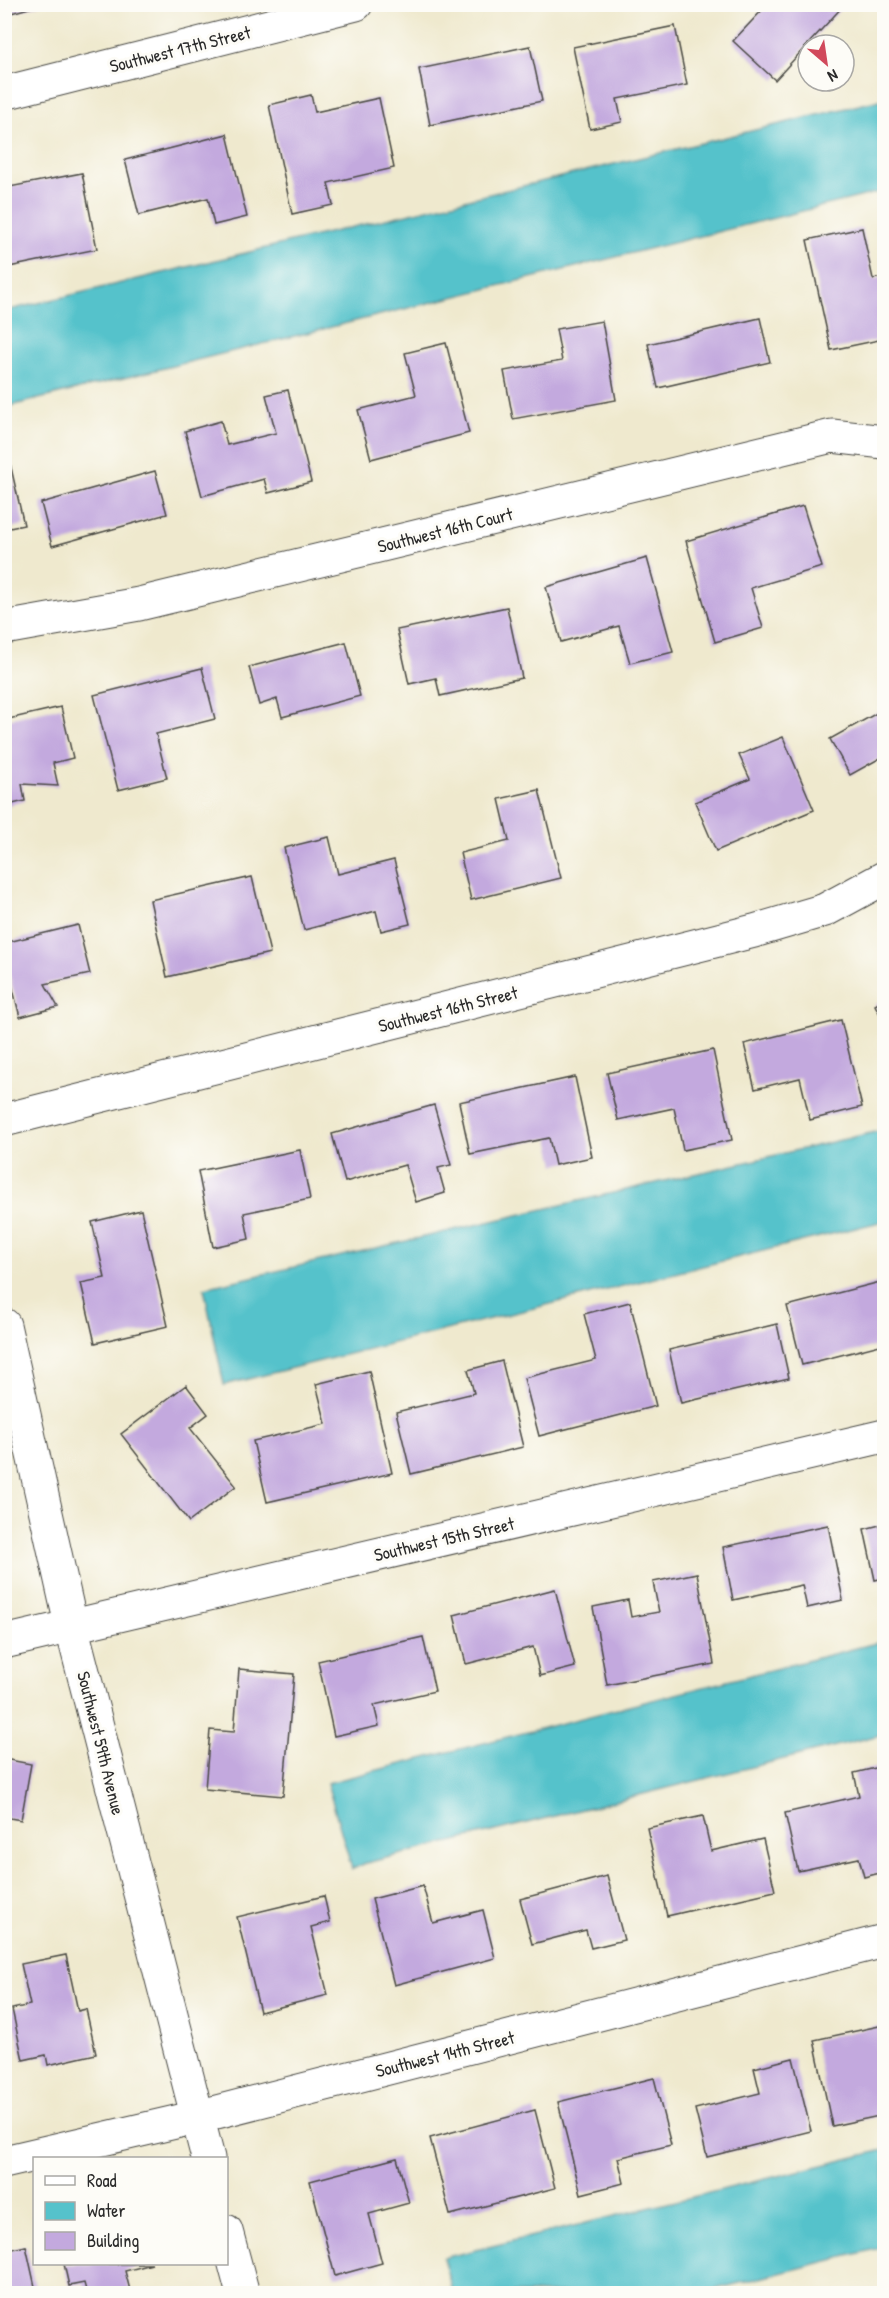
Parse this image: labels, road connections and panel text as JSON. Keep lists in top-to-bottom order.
{
  "streets": {
    "street": [
      "Southwest 17th Street",
      "Southwest 16th Court",
      "Southwest 16th Street",
      "Southwest 15th Street",
      "Southwest 59th Avenue",
      "Southwest 14th Street"
    ]
  },
  "crossings": [
    ["Southwest 15th Street", "Southwest 59th Avenue"],
    ["Southwest 59th Avenue", "Southwest 14th Street"]
  ],
  "legend": ["Road", "Water", "Building"],
  "north": "bottom right"
}
